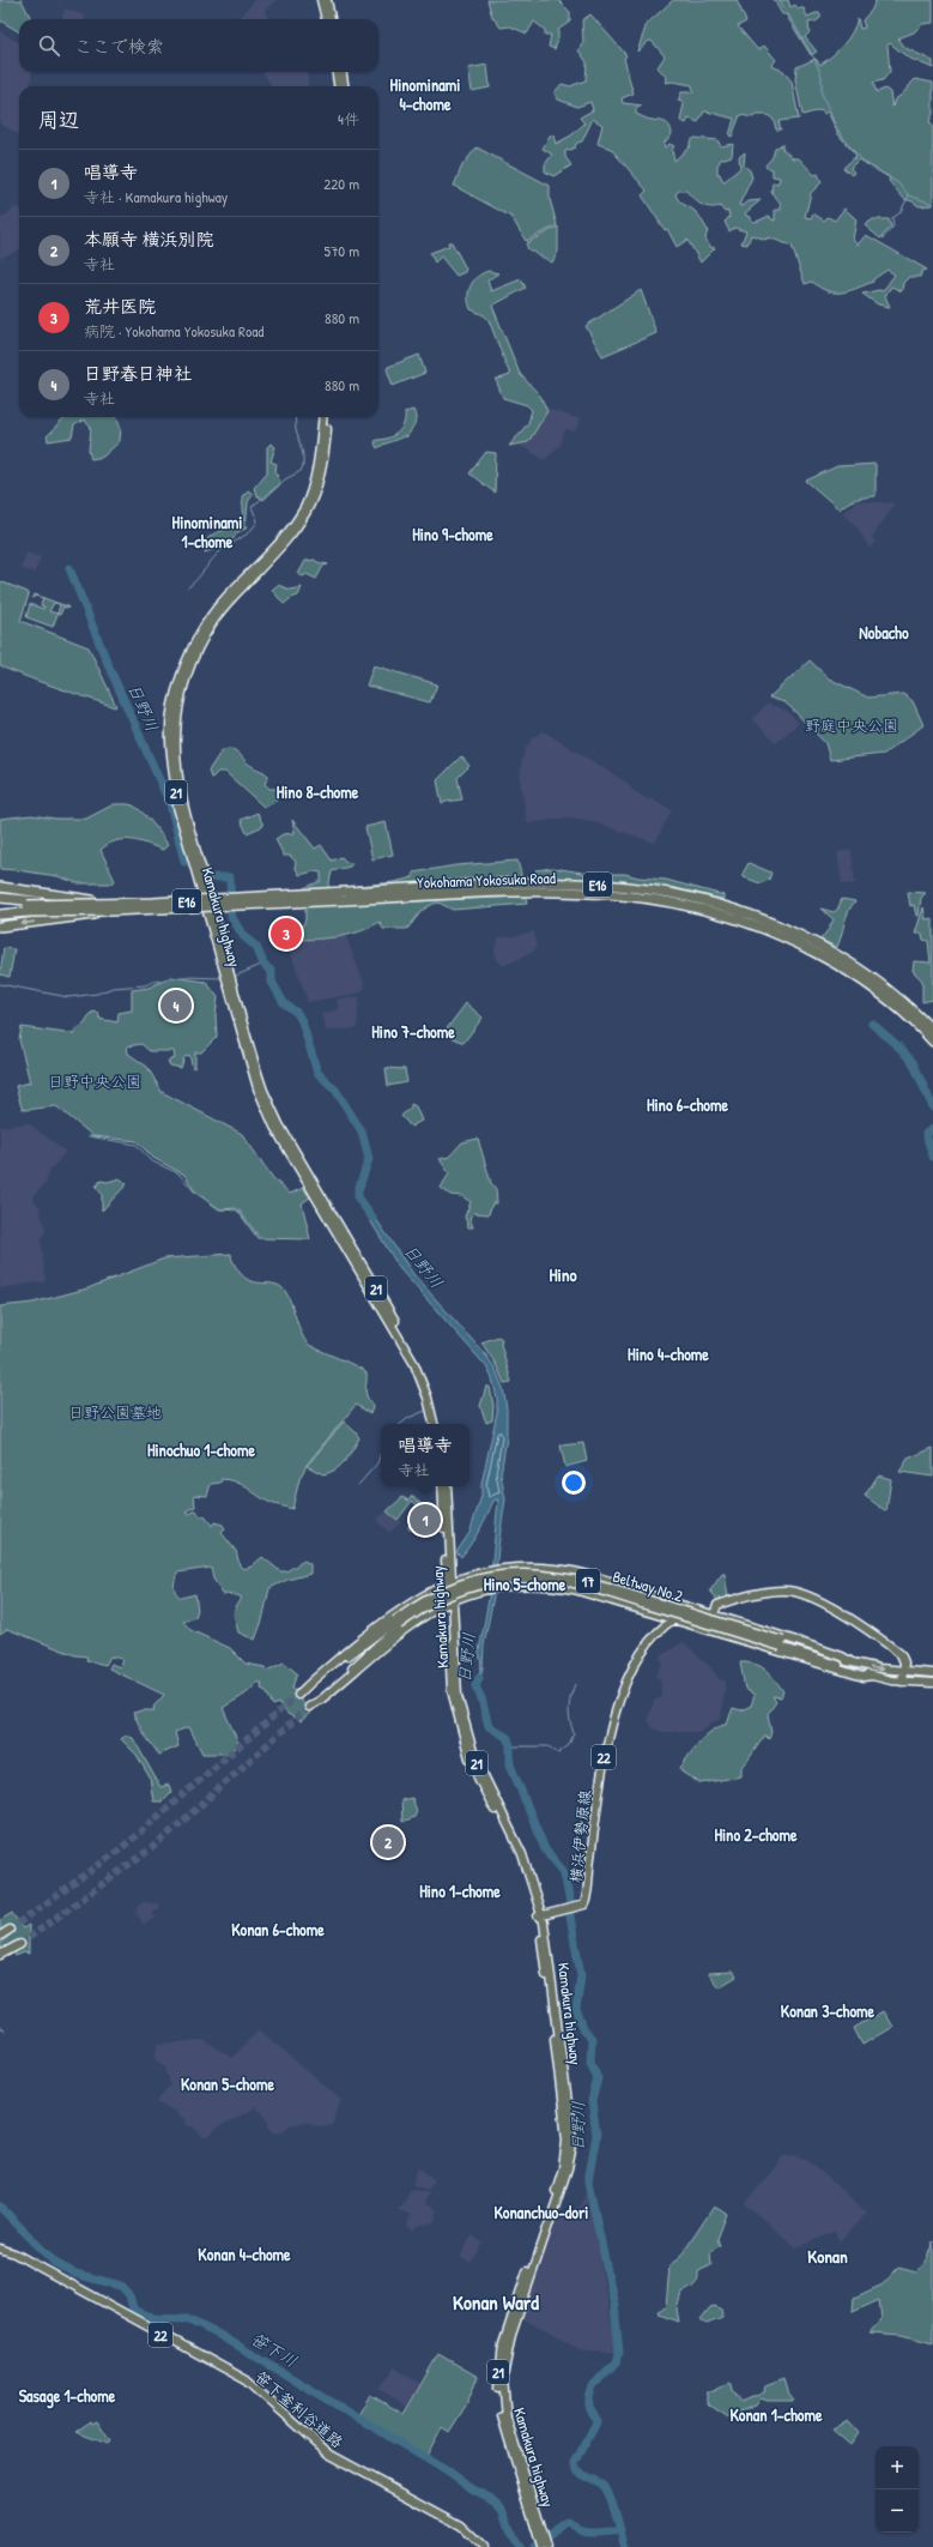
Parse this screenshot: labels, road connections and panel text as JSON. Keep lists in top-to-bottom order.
{
  "streets": {
    "highway": ["Yokohama Yokosuka Road", "E16"],
    "main road": [
      "21",
      "Kamakura highway",
      "17",
      "Beltway No.2",
      "22",
      "横浜伊勢原線",
      "笹下釜利谷道路"
    ]
  },
  "crossings": [
    ["Kamakura highway", "Beltway No.2"],
    ["Kamakura highway", "横浜伊勢原線"]
  ],
  "districts": [
    "Hinominami 4-chome",
    "Hinominami 1-chome",
    "Hino 9-chome",
    "Nobacho",
    "Hino 8-chome",
    "Hino 7-chome",
    "Hino 6-chome",
    "Hino",
    "Hino 4-chome",
    "Hinochuo 1-chome",
    "Hino 5-chome",
    "Hino 2-chome",
    "Hino 1-chome",
    "Konan 6-chome",
    "Konan 3-chome",
    "Konan 5-chome",
    "Konanchuo-dori",
    "Konan 4-chome",
    "Konan",
    "Konan Ward",
    "Sasage 1-chome",
    "Konan 1-chome"
  ],
  "water": ["日野川", "笹下川"],
  "parks": ["野庭中央公園", "日野中央公園", "日野公園墓地"],
  "page": {
    "search": "ここで検索",
    "heading": ["周辺", "4件"],
    "list": [
      {
        "mark": "1",
        "name": "唱導寺",
        "note": "寺社 · Kamakura highway",
        "value": "220 m"
      },
      {
        "mark": "2",
        "name": "本願寺 横浜別院",
        "note": "寺社",
        "value": "570 m"
      },
      {
        "mark": "3",
        "name": "荒井医院",
        "note": "病院 · Yokohama Yokosuka Road",
        "value": "880 m"
      },
      {
        "mark": "4",
        "name": "日野春日神社",
        "note": "寺社",
        "value": "880 m"
      }
    ],
    "pins": [
      "3",
      "4",
      "1",
      "2"
    ],
    "popup": ["唱導寺", "寺社"],
    "map_buttons": ["+", "−"]
  }
}
